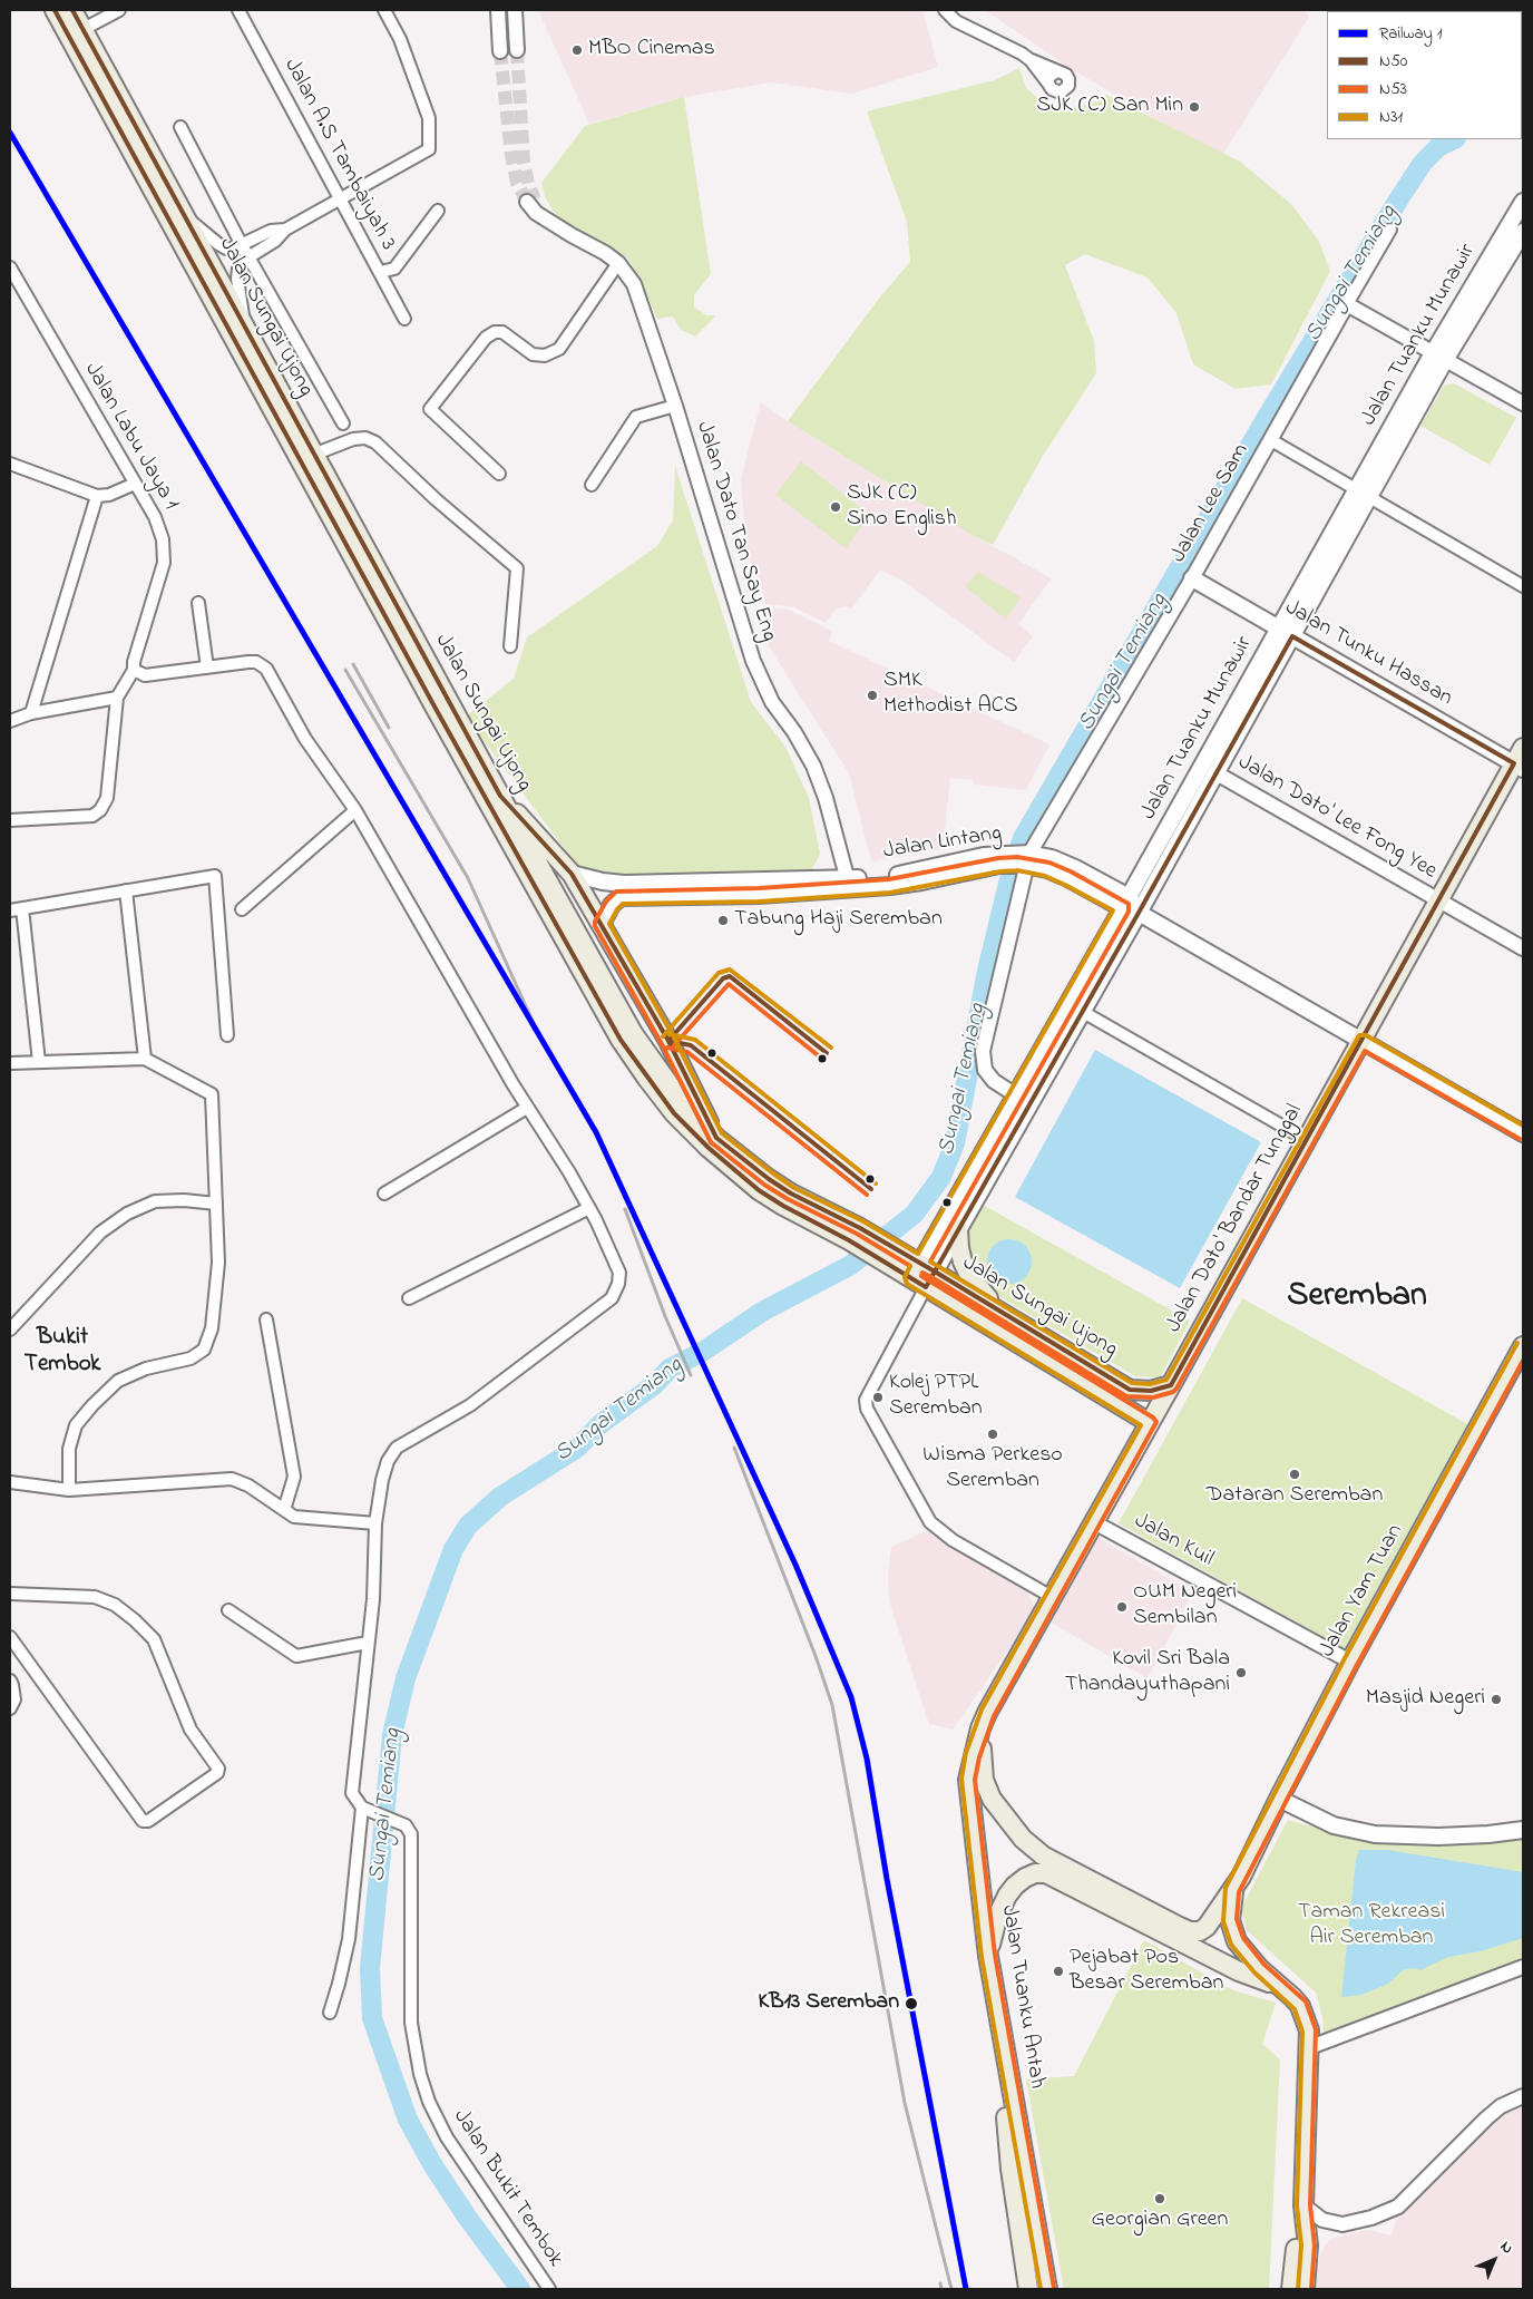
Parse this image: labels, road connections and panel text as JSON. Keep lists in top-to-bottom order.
{
  "streets": {
    "highway": [
      "Jalan Sungai Ujong",
      "Jalan Dato' Bandar Tunggal",
      "Jalan Yam Tuan",
      "Jalan Tuanku Antah"
    ],
    "main road": ["Jalan Tuanku Munawir", "Jalan Tunku Hassan", "Jalan Lintang"],
    "street": [
      "Jalan A.S Tambaiyah 3",
      "Jalan Labu Jaya 1",
      "Jalan Lee Sam",
      "Jalan Dato Tan Say Eng",
      "Jalan Dato' Lee Fong Yee",
      "Jalan Kuil",
      "Jalan Bukit Tembok"
    ]
  },
  "crossings": [
    ["Jalan Sungai Ujong", "Jalan Tuanku Munawir"],
    ["Jalan Sungai Ujong", "Jalan Dato' Bandar Tunggal"],
    ["Jalan Tuanku Munawir", "Jalan Lee Sam"],
    ["Jalan Tuanku Munawir", "Jalan Tunku Hassan"],
    ["Jalan Tuanku Munawir", "Jalan Dato' Lee Fong Yee"],
    ["Jalan Tuanku Munawir", "Jalan Lintang"],
    ["Jalan Lee Sam", "Jalan Tunku Hassan"],
    ["Jalan Lee Sam", "Jalan Lintang"],
    ["Jalan Dato Tan Say Eng", "Jalan Lintang"],
    ["Jalan Tunku Hassan", "Jalan Dato' Bandar Tunggal"],
    ["Jalan Dato' Lee Fong Yee", "Jalan Dato' Bandar Tunggal"],
    ["Jalan Lintang", "Jalan Dato' Bandar Tunggal"],
    ["Jalan Dato' Bandar Tunggal", "Jalan Kuil"],
    ["Jalan Dato' Bandar Tunggal", "Jalan Yam Tuan"],
    ["Jalan Dato' Bandar Tunggal", "Jalan Tuanku Antah"],
    ["Jalan Kuil", "Jalan Yam Tuan"],
    ["Jalan Yam Tuan", "Jalan Tuanku Antah"]
  ],
  "districts": ["Seremban", "Bukit Tembok"],
  "water": ["Sungai Temiang"],
  "parks": ["Taman Rekreasi Air Seremban"],
  "places": [
    "MBO Cinemas",
    "SJK (C) San Min",
    "SJK (C) Sino English",
    "SMK Methodist ACS",
    "Tabung Haji Seremban",
    "Kolej PTPL Seremban",
    "Wisma Perkeso Seremban",
    "Dataran Seremban",
    "OUM Negeri Sembilan",
    "Kovil Sri Bala Thandayuthapani",
    "Masjid Negeri",
    "Pejabat Pos Besar Seremban",
    "KB13 Seremban",
    "Georgian Green"
  ],
  "lines": [
    "transit line N50",
    "rail line 1",
    "transit line N53",
    "transit line N31"
  ],
  "legend": [
    "Railway 1",
    "N50",
    "N53",
    "N31"
  ],
  "north": "top right"
}
